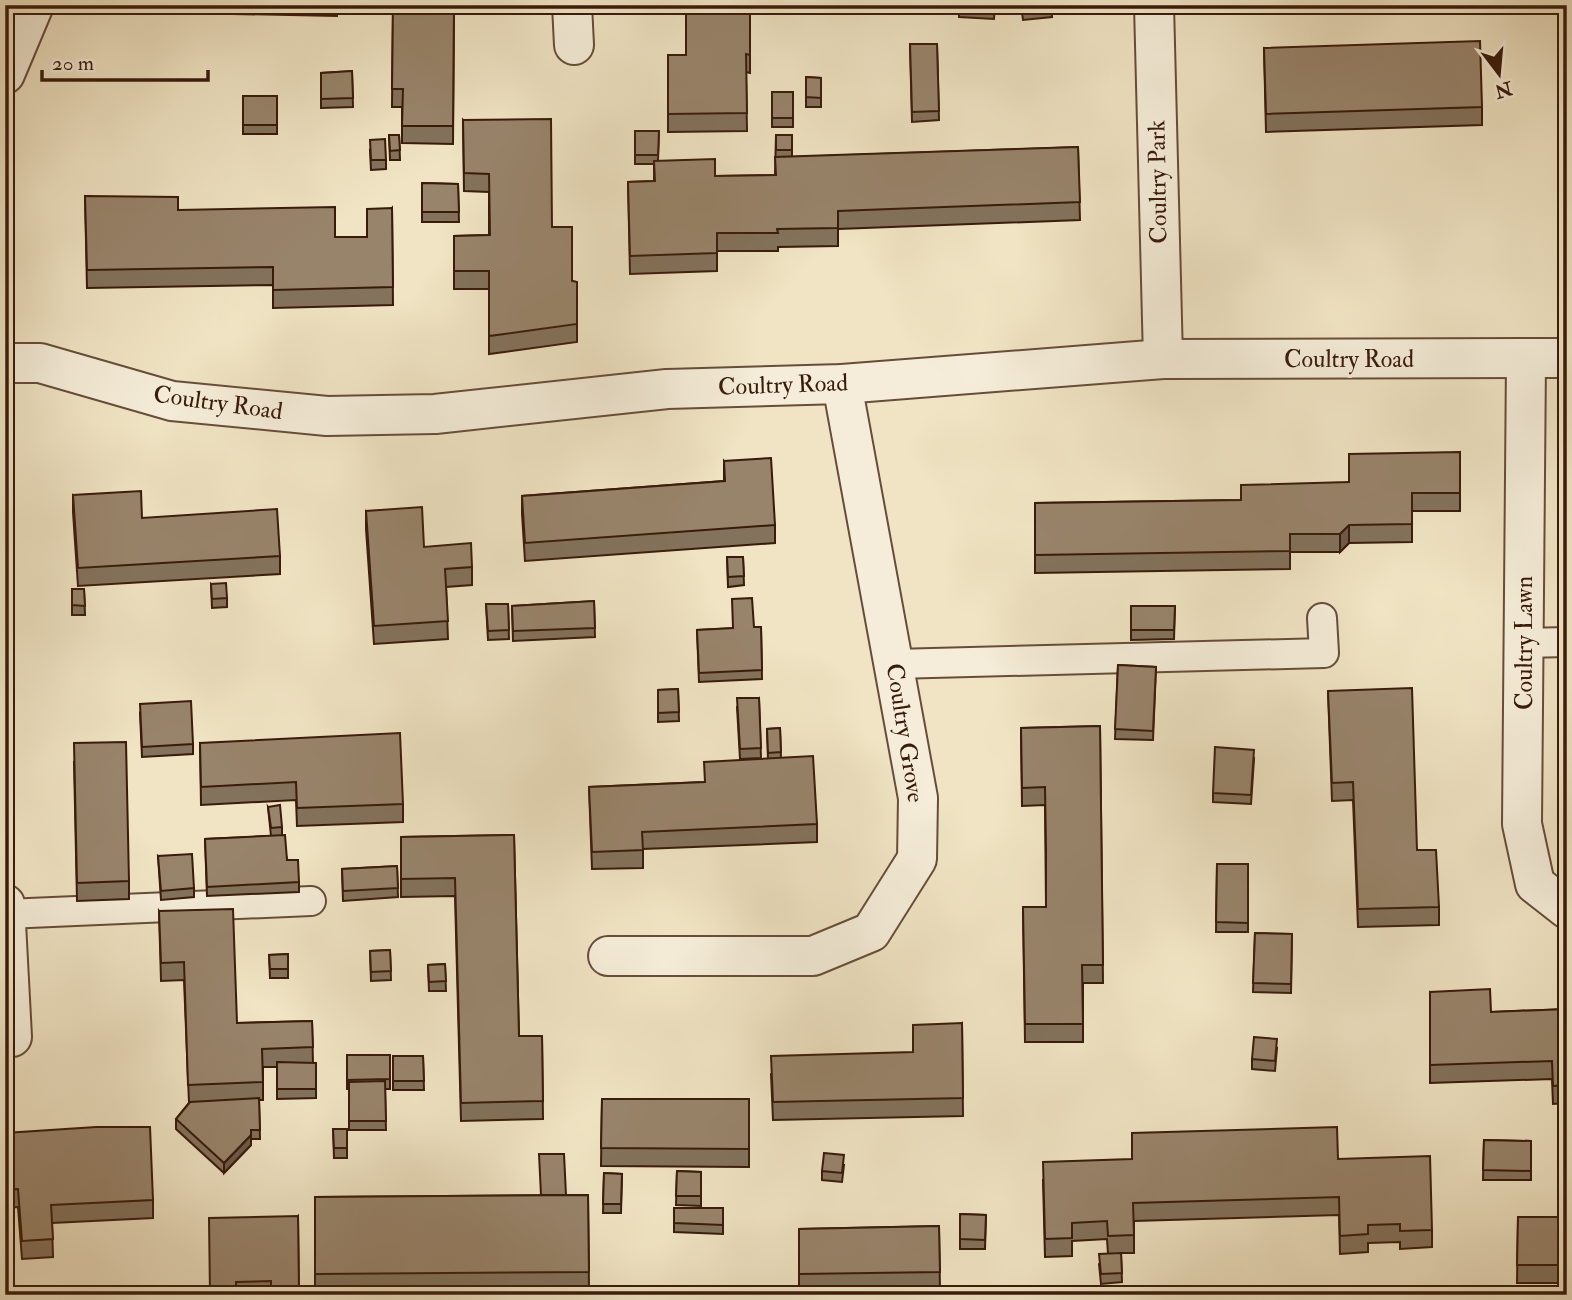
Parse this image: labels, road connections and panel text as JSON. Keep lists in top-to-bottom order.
{
  "streets": {
    "street": [
      "Coultry Park",
      "Coultry Road",
      "Coultry Lawn",
      "Coultry Grove"
    ]
  },
  "crossings": [
    ["Coultry Park", "Coultry Road"],
    ["Coultry Road", "Coultry Lawn"],
    ["Coultry Road", "Coultry Grove"]
  ],
  "scale_bar": "20 m",
  "north": "bottom"
}
